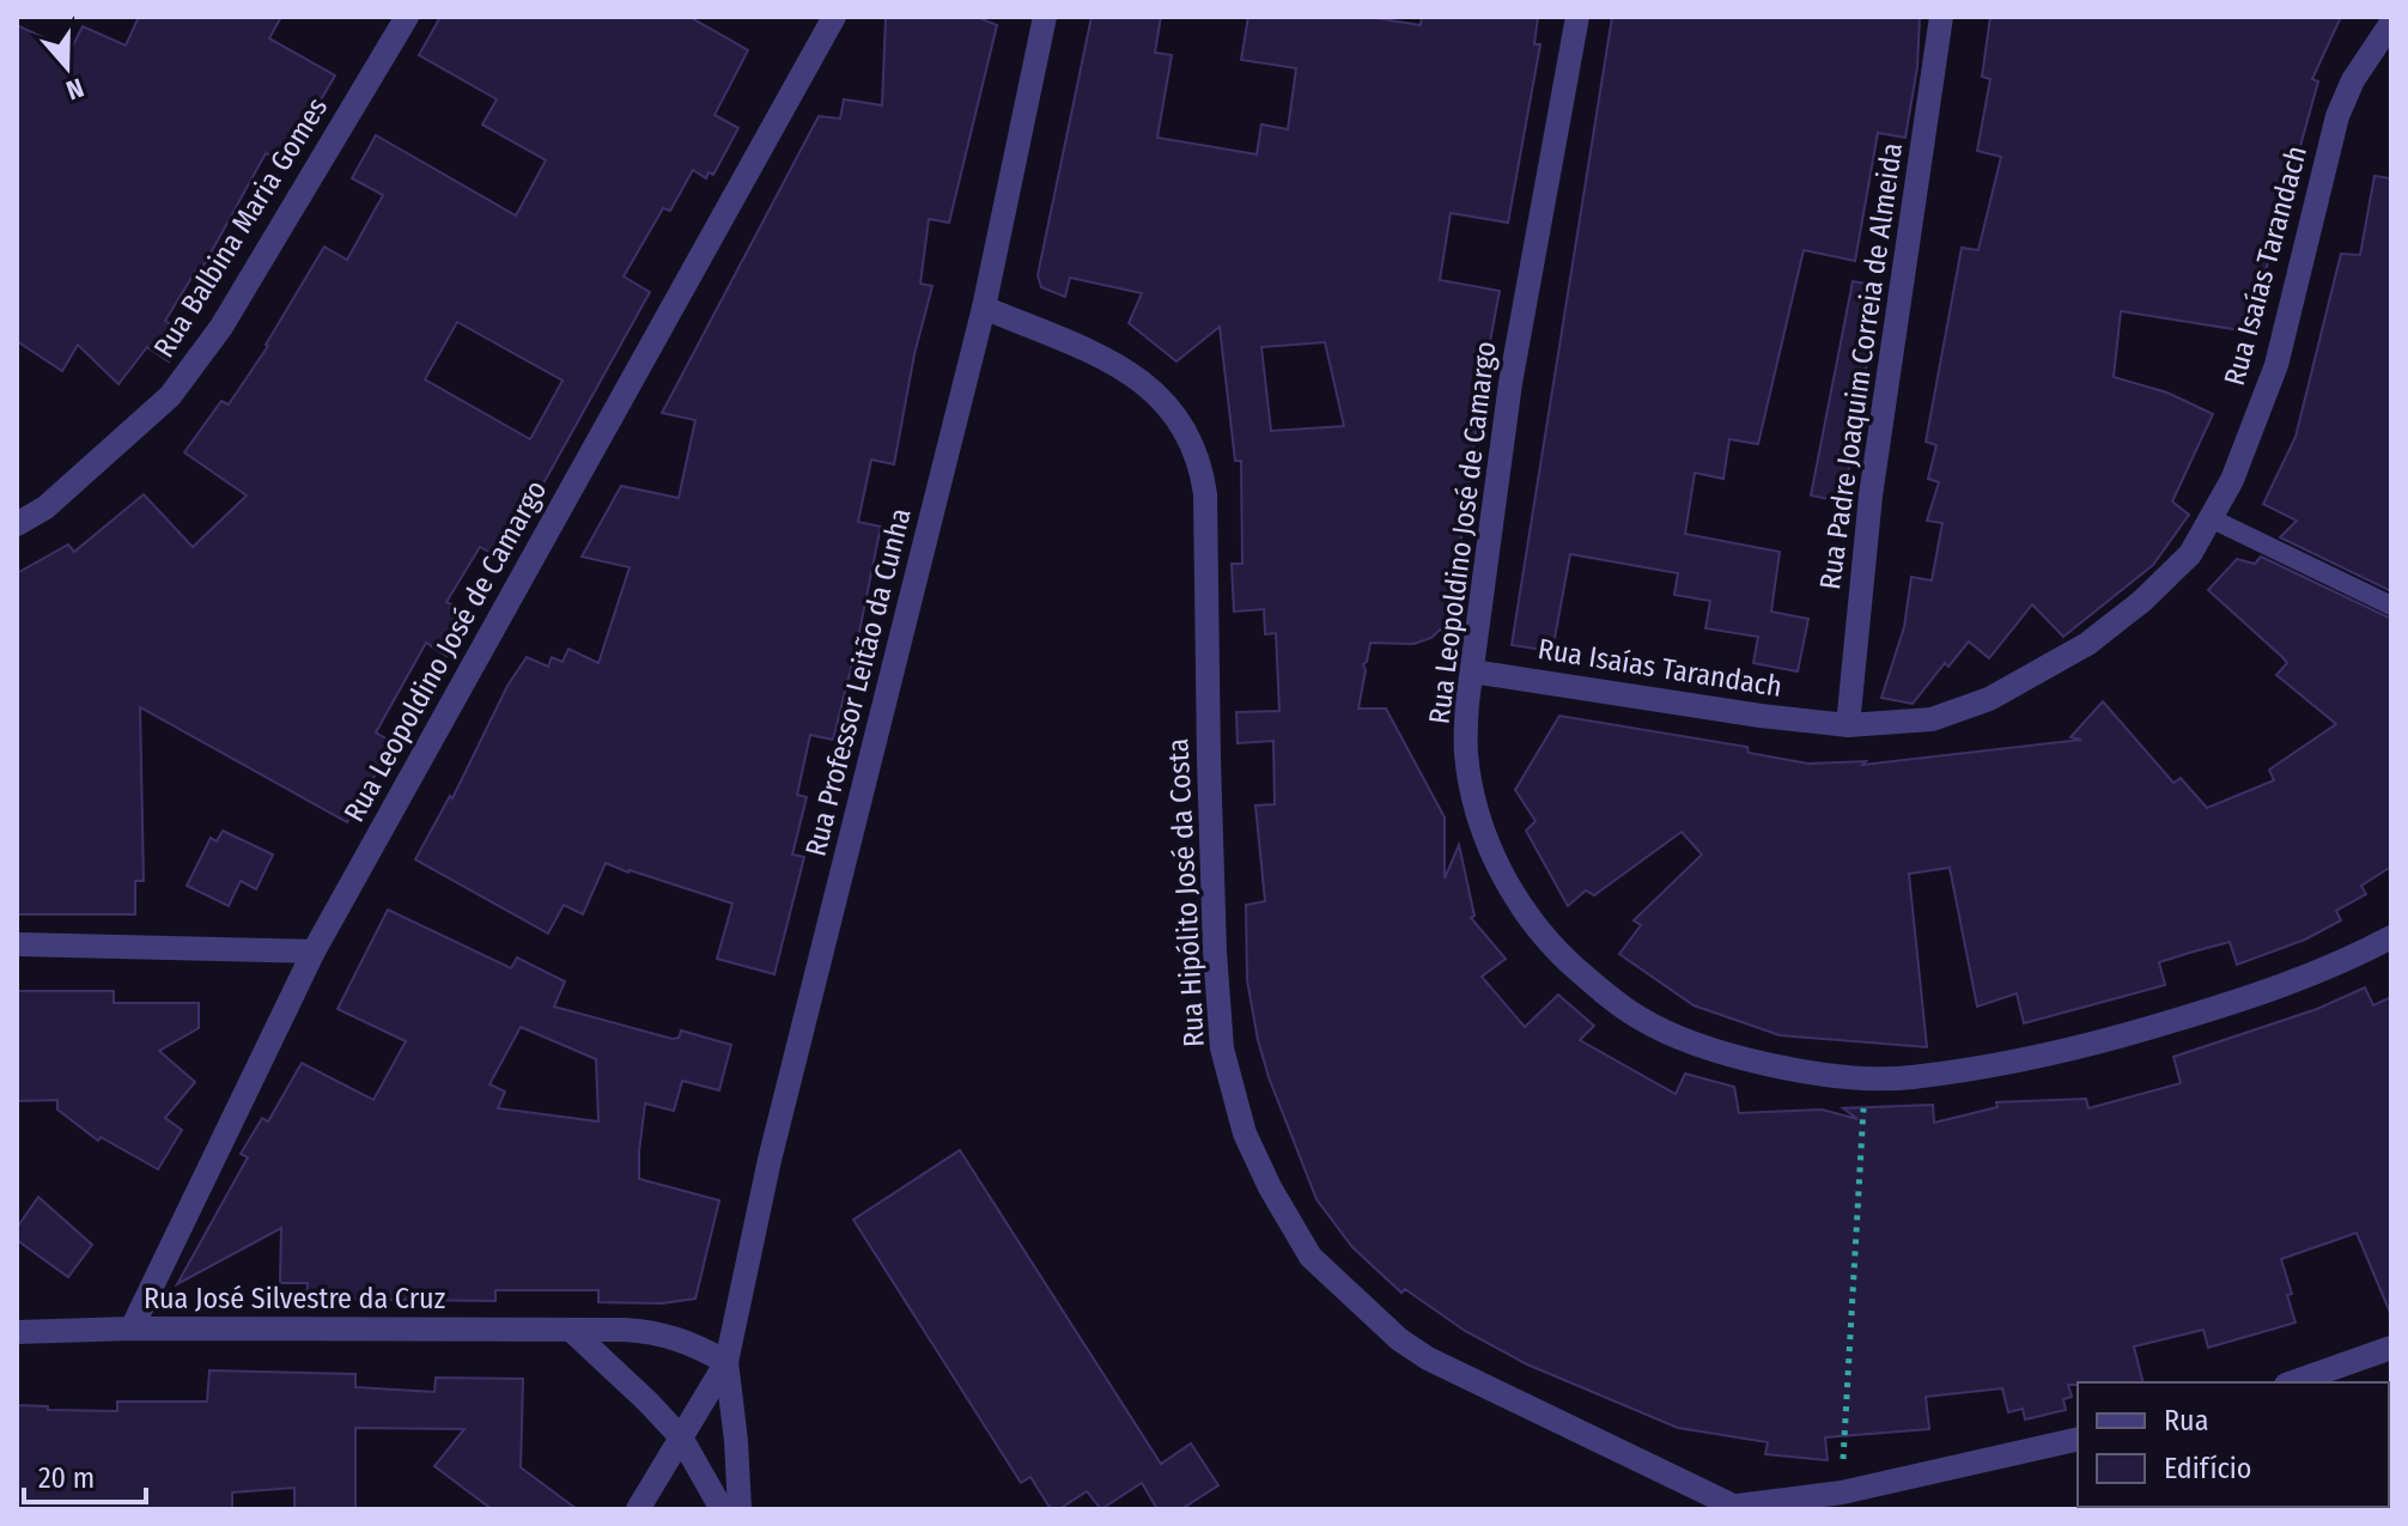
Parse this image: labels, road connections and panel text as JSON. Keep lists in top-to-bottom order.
{
  "streets": {
    "street": [
      "Rua Balbina Maria Gomes",
      "Rua Isaías Tarandach",
      "Rua Padre Joaquim Correia de Almeida",
      "Rua Leopoldino José de Camargo",
      "Rua Professor Leitão da Cunha",
      "Rua Hipólito José da Costa",
      "Rua José Silvestre da Cruz"
    ]
  },
  "crossings": [
    ["Rua Isaías Tarandach", "Rua Padre Joaquim Correia de Almeida"],
    ["Rua Isaías Tarandach", "Rua Leopoldino José de Camargo"],
    ["Rua Leopoldino José de Camargo", "Rua José Silvestre da Cruz"],
    ["Rua Professor Leitão da Cunha", "Rua Hipólito José da Costa"],
    ["Rua Professor Leitão da Cunha", "Rua José Silvestre da Cruz"]
  ],
  "legend": ["Rua", "Edifício"],
  "scale_bar": "20 m",
  "north": "bottom"
}
